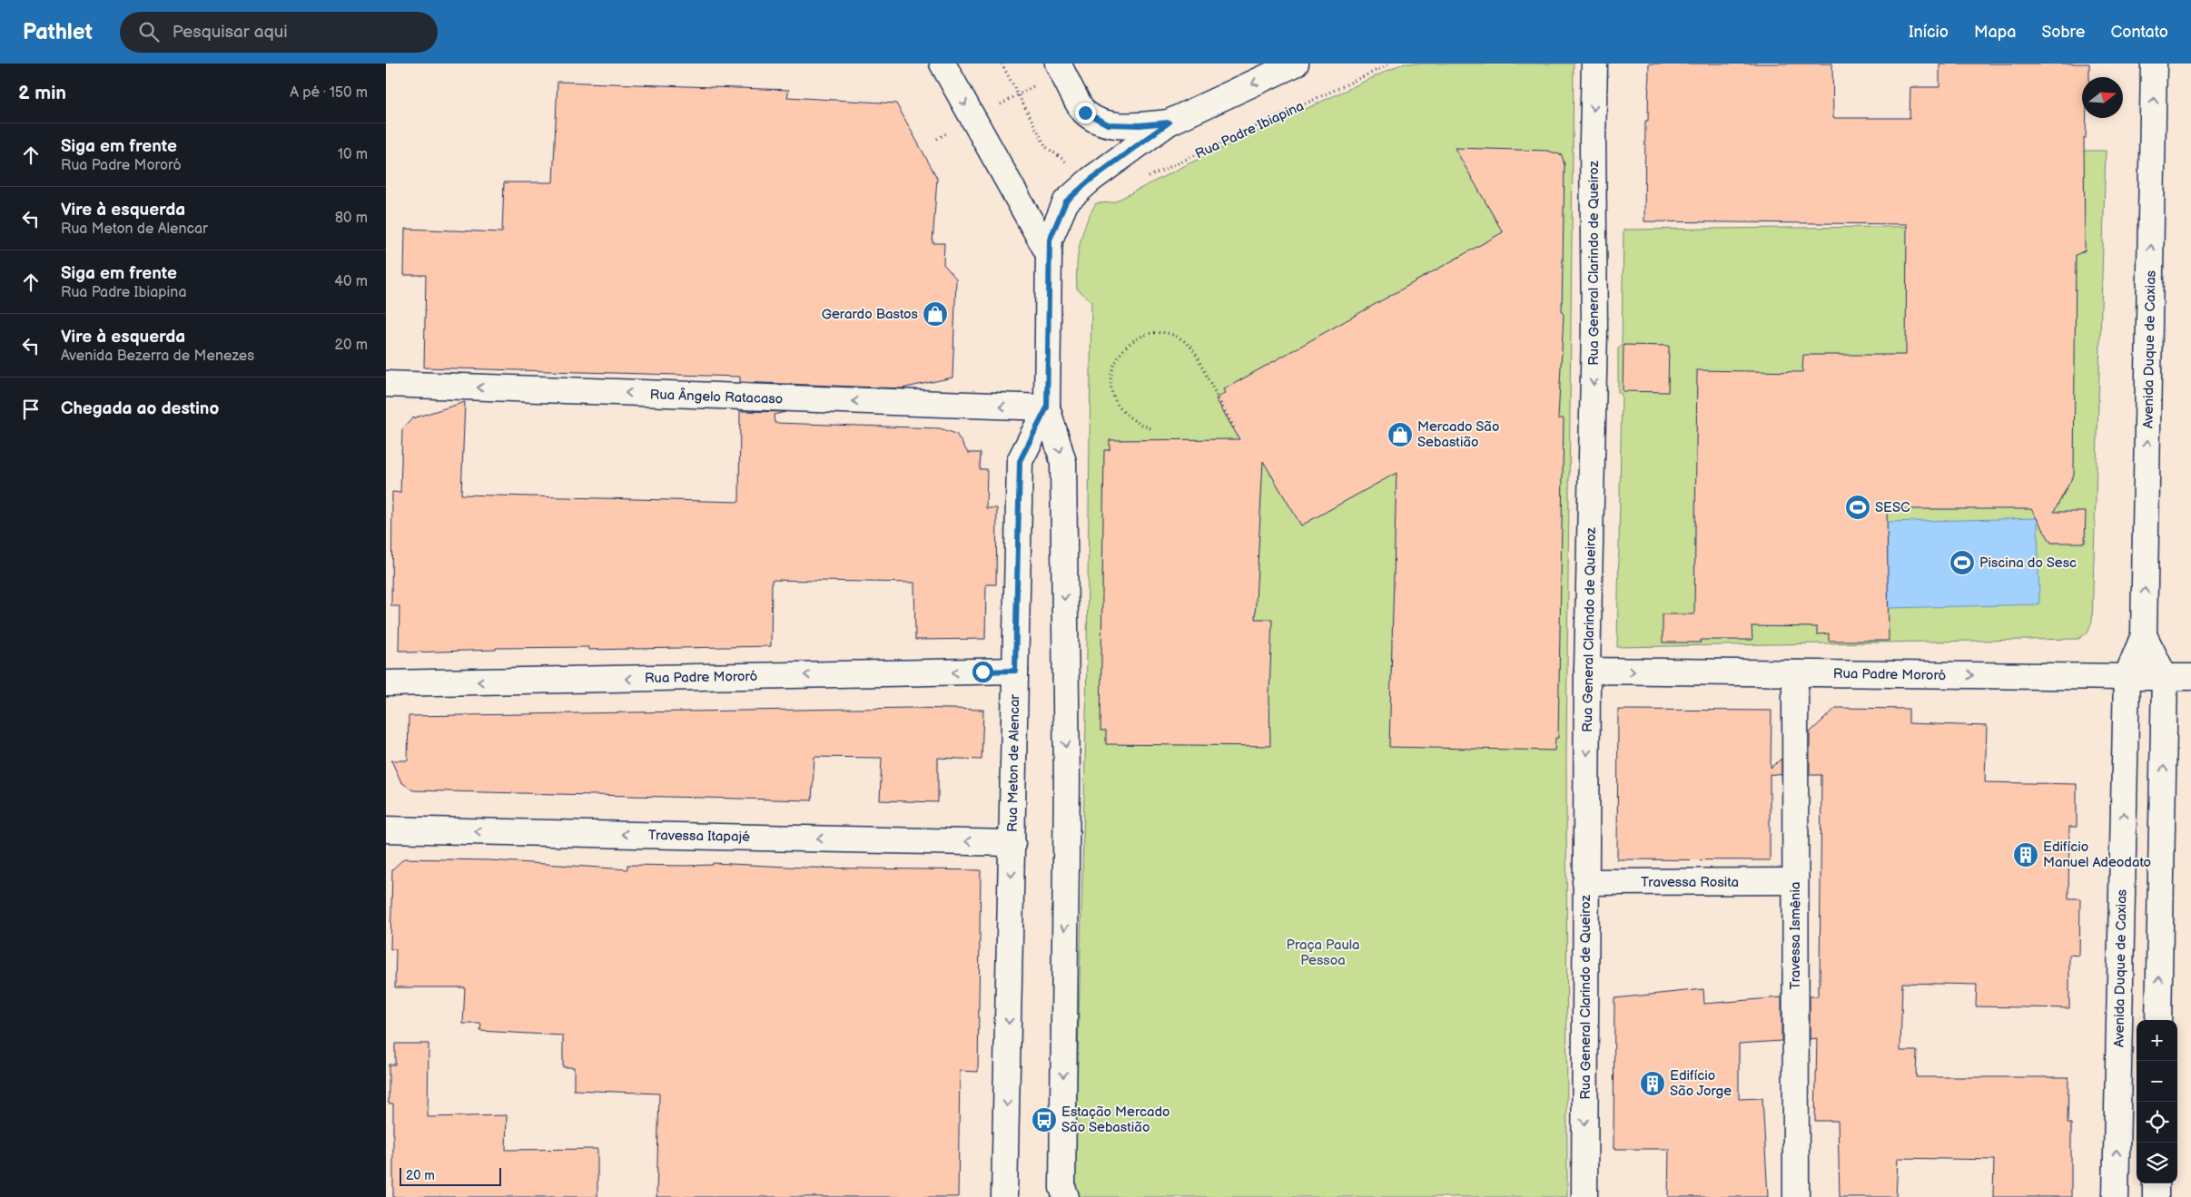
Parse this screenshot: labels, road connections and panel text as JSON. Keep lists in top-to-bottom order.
{
  "streets": {
    "street": [
      "Rua General Clarindo de Queiroz",
      "Avenida Duque de Caxias",
      "Rua Ângelo Ratacaso",
      "Rua Padre Mororó",
      "Rua Meton de Alencar",
      "Travessa Itapajé",
      "Travessa Rosita",
      "Travessa Ismênia"
    ],
    "path": ["Rua Padre Ibiapina"]
  },
  "crossings": [
    ["Rua General Clarindo de Queiroz", "Rua Padre Mororó"],
    ["Rua General Clarindo de Queiroz", "Travessa Rosita"],
    ["Avenida Duque de Caxias", "Rua Padre Mororó"],
    ["Rua Ângelo Ratacaso", "Rua Meton de Alencar"],
    ["Rua Padre Mororó", "Rua Meton de Alencar"],
    ["Rua Padre Mororó", "Travessa Ismênia"],
    ["Rua Meton de Alencar", "Travessa Itapajé"],
    ["Travessa Rosita", "Travessa Ismênia"]
  ],
  "one_way": [
    "Rua General Clarindo de Queiroz",
    "Avenida Duque de Caxias",
    "Rua Ângelo Ratacaso",
    "Travessa Itapajé"
  ],
  "parks": ["Praça Paula Pessoa"],
  "places": {
    "shop": ["Gerardo Bastos", "Mercado São Sebastião"],
    "sports": ["SESC", "Piscina do Sesc"],
    "building": ["Edifício Manuel Adeodato", "Edifício São Jorge"],
    "bus stop": ["Estação Mercado São Sebastião"]
  },
  "scale_bar": "20 m",
  "north": "right",
  "page": {
    "header": "Pathlet",
    "search": "Pesquisar aqui",
    "nav": [
      "Início",
      "Mapa",
      "Sobre",
      "Contato"
    ],
    "heading": ["2 min", "A pé · 150 m"],
    "list": [
      ["Siga em frente", "Rua Padre Mororó", "10 m"],
      ["Vire à esquerda", "Rua Meton de Alencar", "80 m"],
      ["Siga em frente", "Rua Padre Ibiapina", "40 m"],
      ["Vire à esquerda", "Avenida Bezerra de Menezes", "20 m"],
      "Chegada ao destino"
    ],
    "map_buttons": ["+", "−"],
    "scale": "20 m"
  }
}
